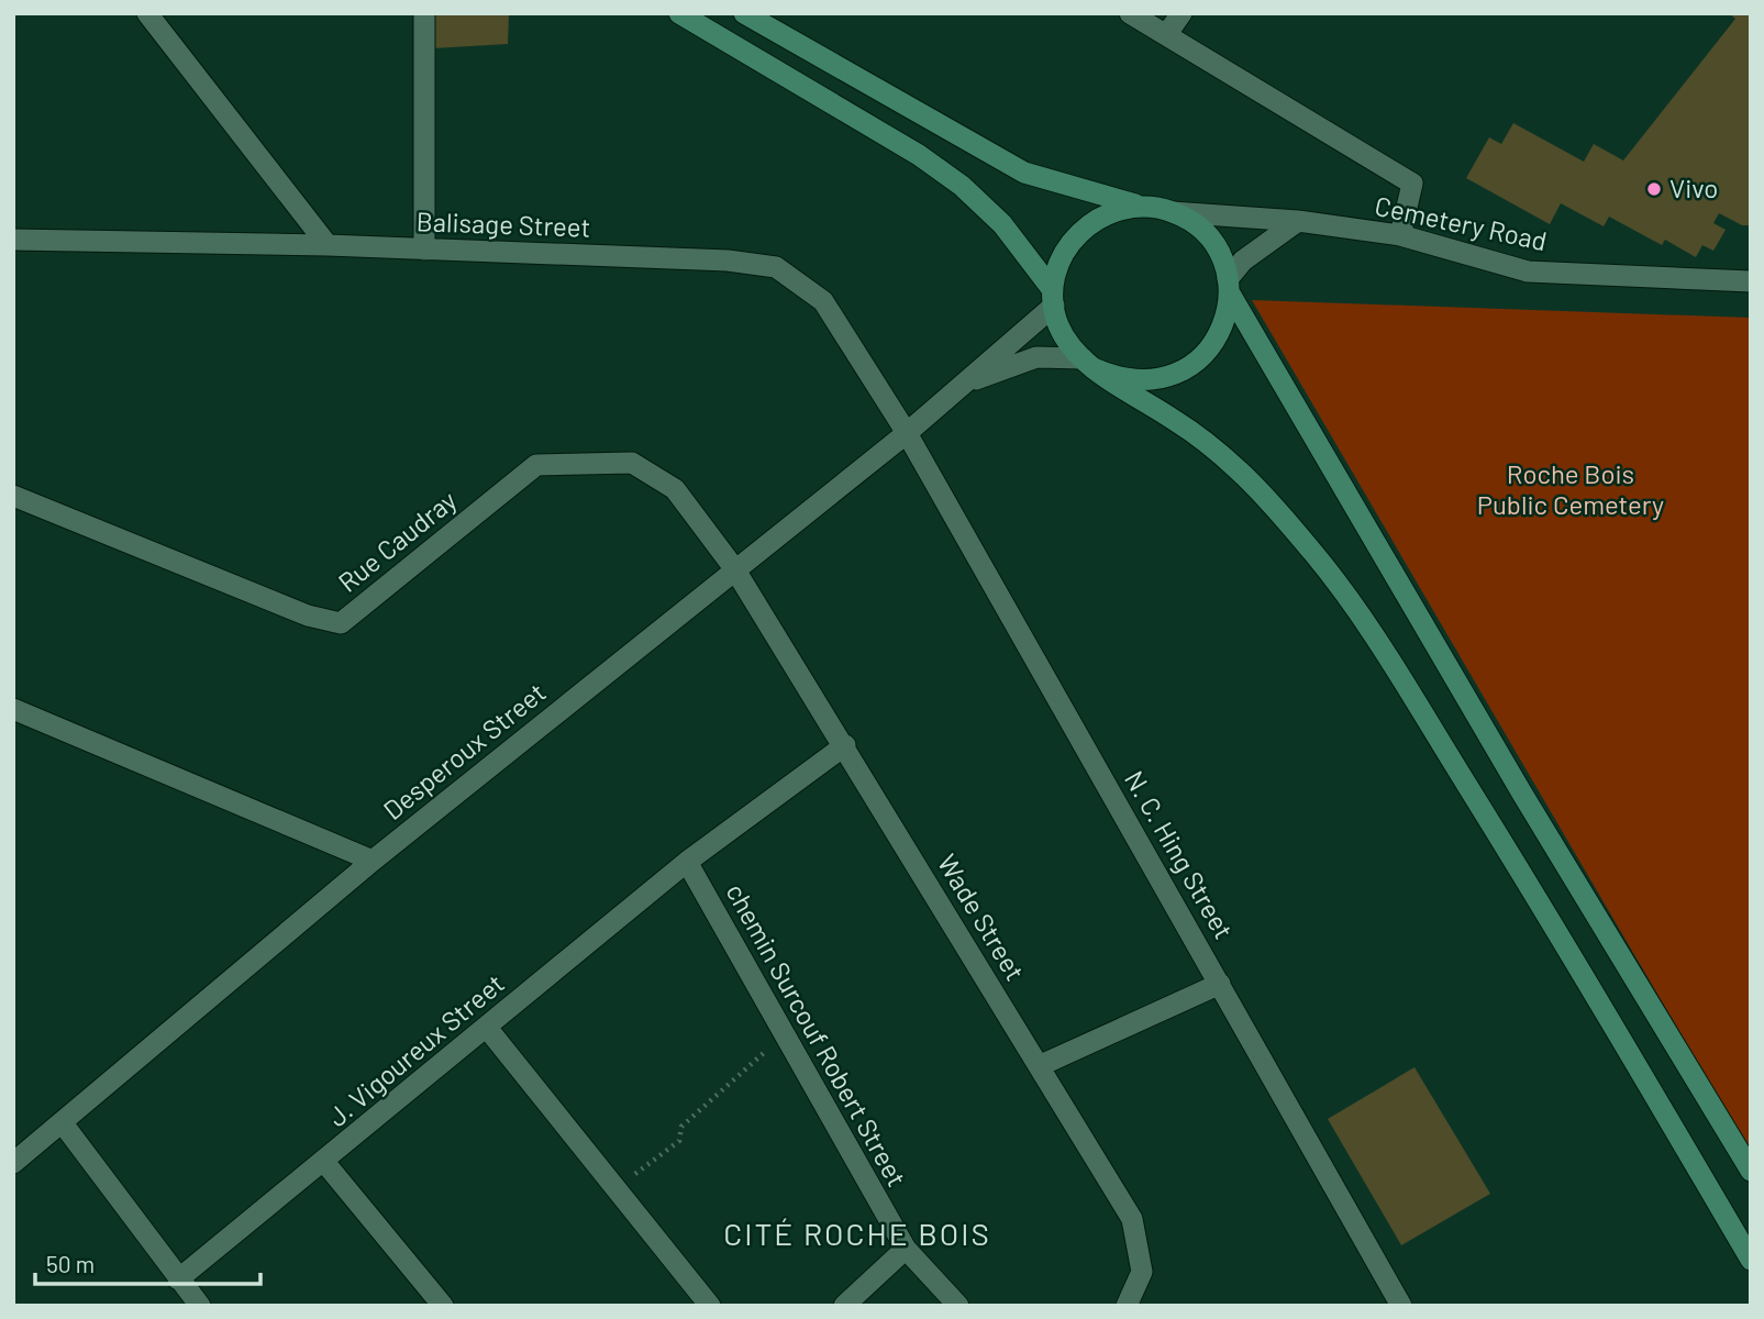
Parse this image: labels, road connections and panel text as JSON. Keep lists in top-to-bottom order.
{
  "streets": {
    "street": [
      "Cemetery Road",
      "Balisage Street",
      "Rue Caudray",
      "Desperoux Street",
      "N. C. Hing Street",
      "Wade Street",
      "chemin Surcouf Robert Street",
      "J. Vigoureux Street"
    ]
  },
  "crossings": [
    ["Cemetery Road", "Desperoux Street"],
    ["Balisage Street", "Desperoux Street"],
    ["Balisage Street", "N. C. Hing Street"],
    ["Rue Caudray", "Desperoux Street"],
    ["Rue Caudray", "Wade Street"],
    ["Desperoux Street", "N. C. Hing Street"],
    ["Desperoux Street", "Wade Street"],
    ["Wade Street", "J. Vigoureux Street"],
    ["chemin Surcouf Robert Street", "J. Vigoureux Street"]
  ],
  "districts": ["CITÉ ROCHE BOIS"],
  "parks": ["Roche Bois Public Cemetery"],
  "places": ["Vivo"],
  "scale_bar": "50 m"
}
